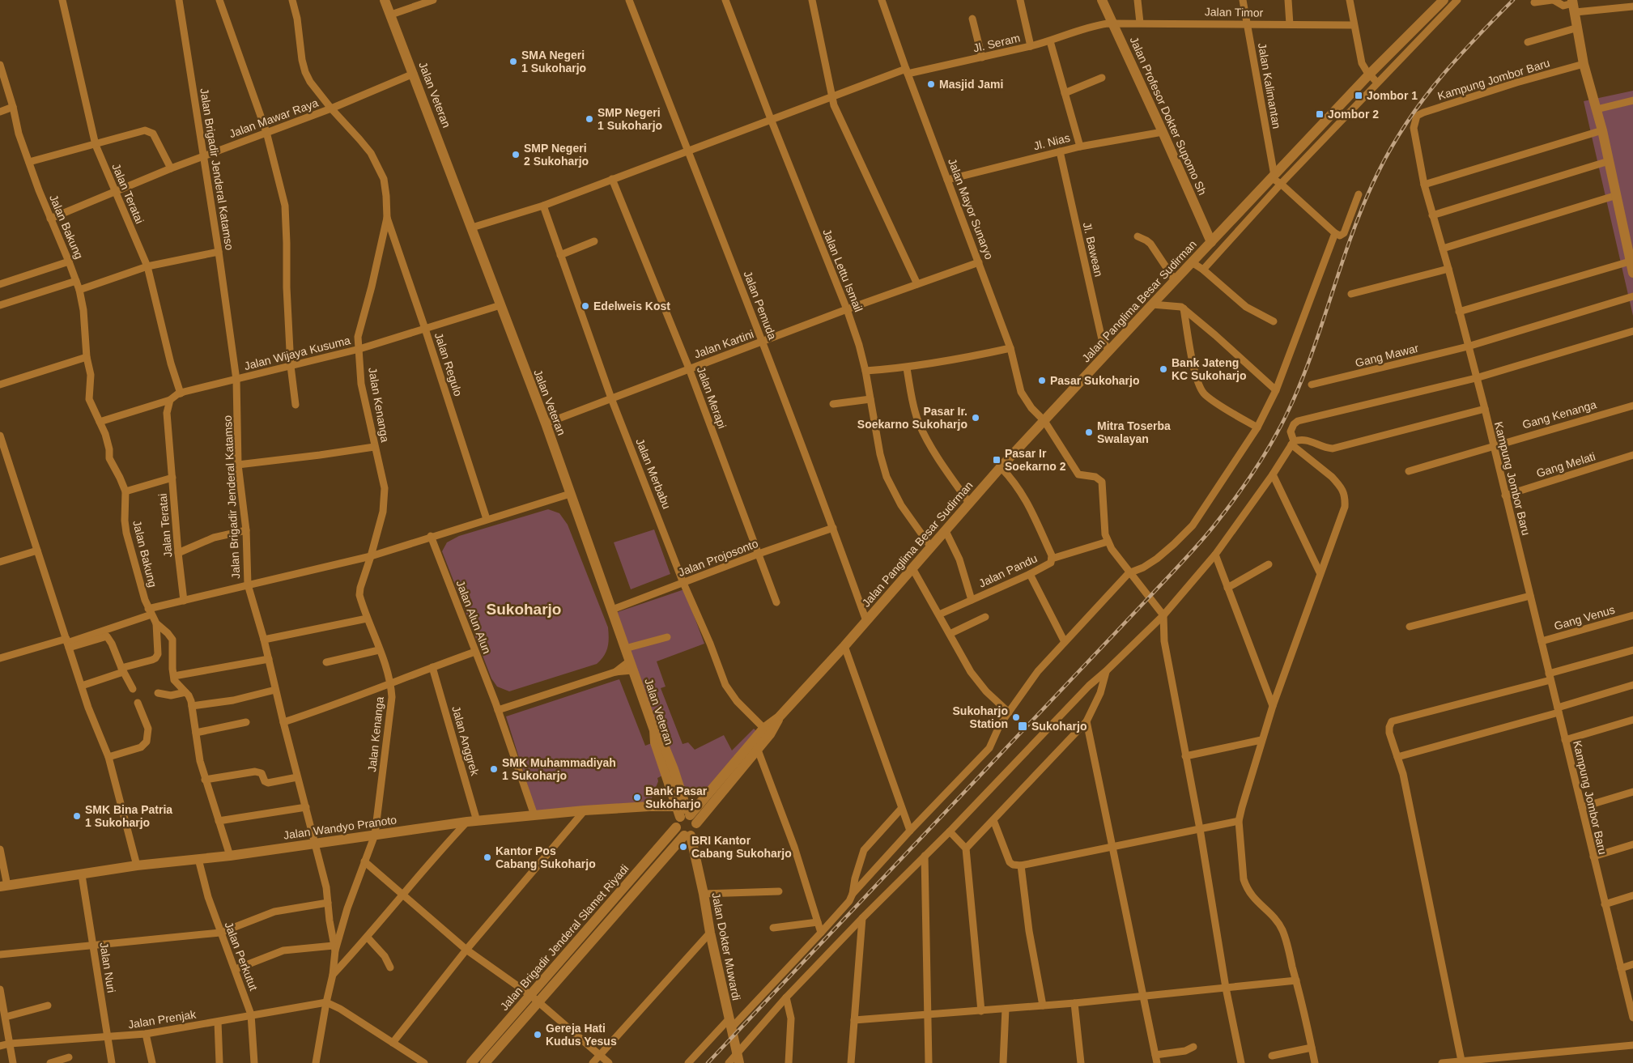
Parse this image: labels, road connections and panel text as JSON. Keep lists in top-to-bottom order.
{
  "streets": {
    "main road": [
      "Jalan Veteran",
      "Jalan Profesor Dokter Supomo Sh",
      "Jalan Panglima Besar Sudirman",
      "Jalan Wandyo Pranoto",
      "Jalan Brigadir Jenderal Slamet Riyadi",
      "Jalan Dokter Muwardi"
    ],
    "street": [
      "Jalan Timor",
      "Jl. Seram",
      "Kampung Jombor Baru",
      "Jalan Kalimantan",
      "Jalan Mawar Raya",
      "Jl. Nias",
      "Jalan Brigadir Jenderal Katamso",
      "Jalan Teratai",
      "Jalan Mayor Sunaryo",
      "Jalan Bakung",
      "Jl. Bawean",
      "Jalan Lettu Ismail",
      "Jalan Pemuda",
      "Jalan Kartini",
      "Jalan Wijaya Kusuma",
      "Gang Mawar",
      "Jalan Regulo",
      "Jalan Merapi",
      "Jalan Kenanga",
      "Gang Kenanga",
      "Gang Melati",
      "Jalan Merbabu",
      "Jalan Projosonto",
      "Jalan Pandu",
      "Jalan Alun Alun",
      "Gang Venus",
      "Jalan Anggrek",
      "Jalan Perkutut",
      "Jalan Nuri",
      "Jalan Prenjak"
    ]
  },
  "crossings": [
    ["Jalan Timor", "Jl. Seram"],
    ["Jalan Timor", "Jalan Kalimantan"],
    ["Jalan Timor", "Jalan Profesor Dokter Supomo Sh"],
    ["Jl. Seram", "Jalan Veteran"],
    ["Jl. Seram", "Jalan Mayor Sunaryo"],
    ["Jl. Seram", "Jalan Lettu Ismail"],
    ["Jl. Seram", "Jalan Pemuda"],
    ["Jl. Seram", "Jalan Merapi"],
    ["Jl. Seram", "Jalan Merbabu"],
    ["Kampung Jombor Baru", "Gang Mawar"],
    ["Kampung Jombor Baru", "Gang Kenanga"],
    ["Kampung Jombor Baru", "Gang Melati"],
    ["Kampung Jombor Baru", "Gang Venus"],
    ["Jalan Kalimantan", "Jalan Panglima Besar Sudirman"],
    ["Jalan Veteran", "Jalan Mawar Raya"],
    ["Jalan Veteran", "Jalan Panglima Besar Sudirman"],
    ["Jalan Veteran", "Jalan Kartini"],
    ["Jalan Veteran", "Jalan Wijaya Kusuma"],
    ["Jalan Veteran", "Jalan Projosonto"],
    ["Jalan Veteran", "Jalan Wandyo Pranoto"],
    ["Jalan Veteran", "Jalan Brigadir Jenderal Slamet Riyadi"],
    ["Jalan Veteran", "Jalan Dokter Muwardi"],
    ["Jalan Profesor Dokter Supomo Sh", "Jl. Nias"],
    ["Jalan Profesor Dokter Supomo Sh", "Jalan Panglima Besar Sudirman"],
    ["Jalan Mawar Raya", "Jalan Brigadir Jenderal Katamso"],
    ["Jalan Mawar Raya", "Jalan Teratai"],
    ["Jalan Mawar Raya", "Jalan Bakung"],
    ["Jalan Mawar Raya", "Jalan Kenanga"],
    ["Jl. Nias", "Jalan Mayor Sunaryo"],
    ["Jl. Nias", "Jl. Bawean"],
    ["Jalan Brigadir Jenderal Katamso", "Jalan Wijaya Kusuma"],
    ["Jalan Brigadir Jenderal Katamso", "Jalan Kenanga"],
    ["Jalan Brigadir Jenderal Katamso", "Jalan Wandyo Pranoto"],
    ["Jalan Teratai", "Jalan Wijaya Kusuma"],
    ["Jalan Mayor Sunaryo", "Jalan Panglima Besar Sudirman"],
    ["Jalan Mayor Sunaryo", "Jalan Kartini"],
    ["Jalan Bakung", "Jalan Wijaya Kusuma"],
    ["Jl. Bawean", "Jalan Panglima Besar Sudirman"],
    ["Jalan Lettu Ismail", "Jalan Panglima Besar Sudirman"],
    ["Jalan Lettu Ismail", "Jalan Kartini"],
    ["Jalan Panglima Besar Sudirman", "Jalan Pemuda"],
    ["Jalan Panglima Besar Sudirman", "Jalan Merbabu"],
    ["Jalan Panglima Besar Sudirman", "Jalan Pandu"],
    ["Jalan Panglima Besar Sudirman", "Jalan Brigadir Jenderal Slamet Riyadi"],
    ["Jalan Panglima Besar Sudirman", "Jalan Dokter Muwardi"],
    ["Jalan Pemuda", "Jalan Kartini"],
    ["Jalan Pemuda", "Jalan Projosonto"],
    ["Jalan Kartini", "Jalan Merapi"],
    ["Jalan Kartini", "Jalan Merbabu"],
    ["Jalan Wijaya Kusuma", "Jalan Regulo"],
    ["Jalan Wijaya Kusuma", "Jalan Kenanga"],
    ["Jalan Regulo", "Jalan Kenanga"],
    ["Jalan Merapi", "Jalan Projosonto"],
    ["Jalan Kenanga", "Jalan Wandyo Pranoto"],
    ["Jalan Merbabu", "Jalan Projosonto"],
    ["Jalan Alun Alun", "Jalan Wandyo Pranoto"],
    ["Jalan Anggrek", "Jalan Wandyo Pranoto"],
    ["Jalan Wandyo Pranoto", "Jalan Perkutut"],
    ["Jalan Wandyo Pranoto", "Jalan Nuri"],
    ["Jalan Brigadir Jenderal Slamet Riyadi", "Jalan Dokter Muwardi"],
    ["Jalan Perkutut", "Jalan Prenjak"],
    ["Jalan Nuri", "Jalan Prenjak"]
  ],
  "districts": ["Sukoharjo"],
  "places": {
    "other": [
      "SMA Negeri 1 Sukoharjo",
      "Masjid Jami",
      "SMP Negeri 1 Sukoharjo",
      "SMP Negeri 2 Sukoharjo",
      "Edelweis Kost",
      "Bank Jateng KC Sukoharjo",
      "Pasar Sukoharjo",
      "Pasar Ir. Soekarno Sukoharjo",
      "Mitra Toserba Swalayan",
      "Sukoharjo Station",
      "SMK Muhammadiyah 1 Sukoharjo",
      "Bank Pasar Sukoharjo",
      "SMK Bina Patria 1 Sukoharjo",
      "BRI Kantor Cabang Sukoharjo",
      "Kantor Pos Cabang Sukoharjo",
      "Gereja Hati Kudus Yesus"
    ],
    "transit": [
      "Jombor 1",
      "Jombor 2",
      "Pasar Ir Soekarno 2",
      "Sukoharjo"
    ]
  }
}
